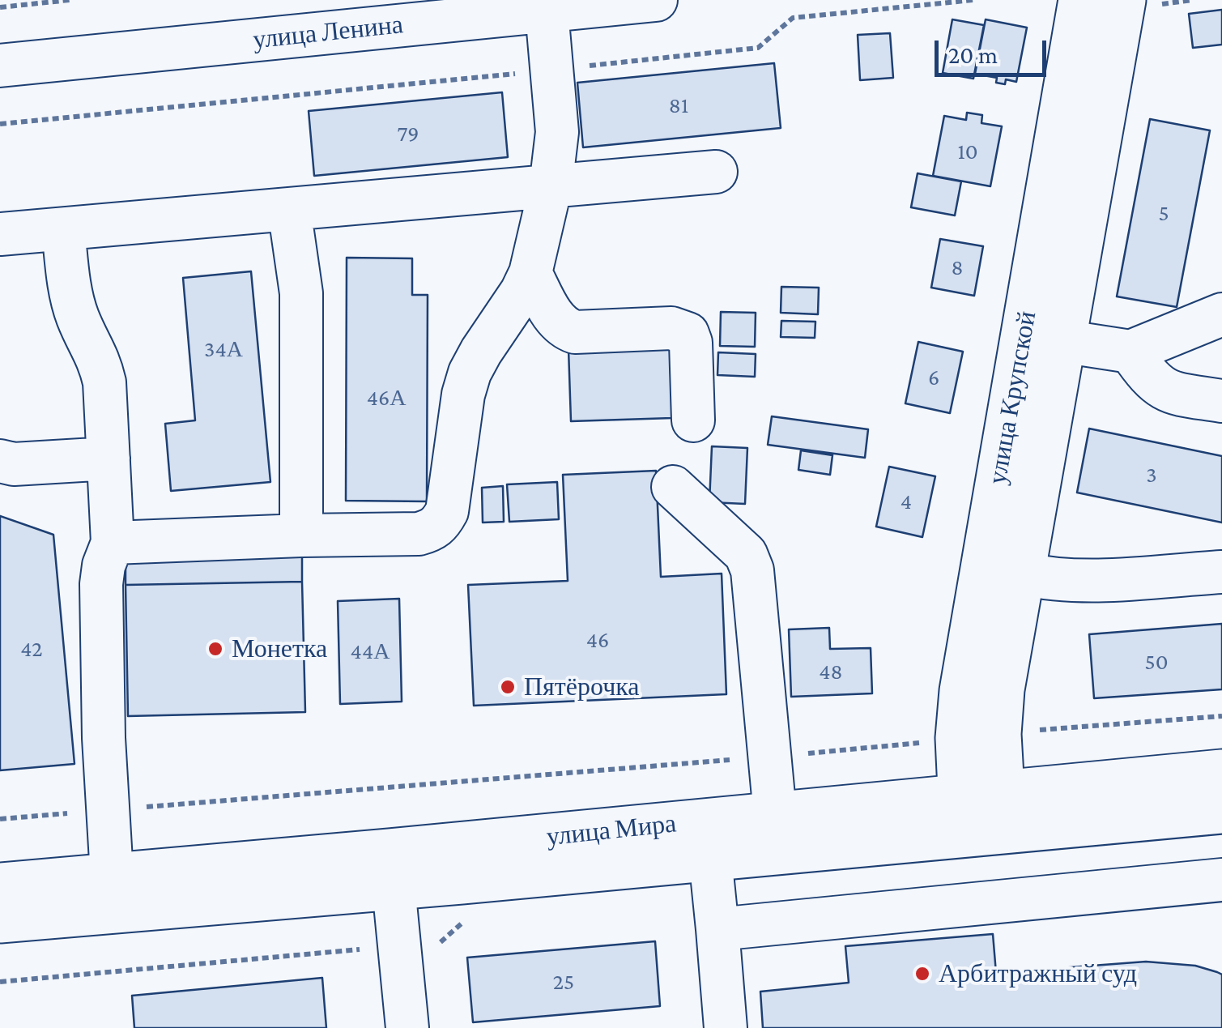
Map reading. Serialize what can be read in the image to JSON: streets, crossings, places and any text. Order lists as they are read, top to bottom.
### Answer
{
  "streets": {
    "main road": ["улица Крупской", "улица Мира"],
    "street": ["улица Ленина"]
  },
  "crossings": [
    ["улица Крупской", "улица Мира"]
  ],
  "places": ["Монетка", "Пятёрочка", "Арбитражный суд"],
  "house_numbers": [
    "81",
    "79",
    "10",
    "5",
    "8",
    "34А",
    "6",
    "46А",
    "3",
    "4",
    "46",
    "42",
    "44А",
    "50",
    "48",
    "25"
  ],
  "scale_bar": "20 m"
}
